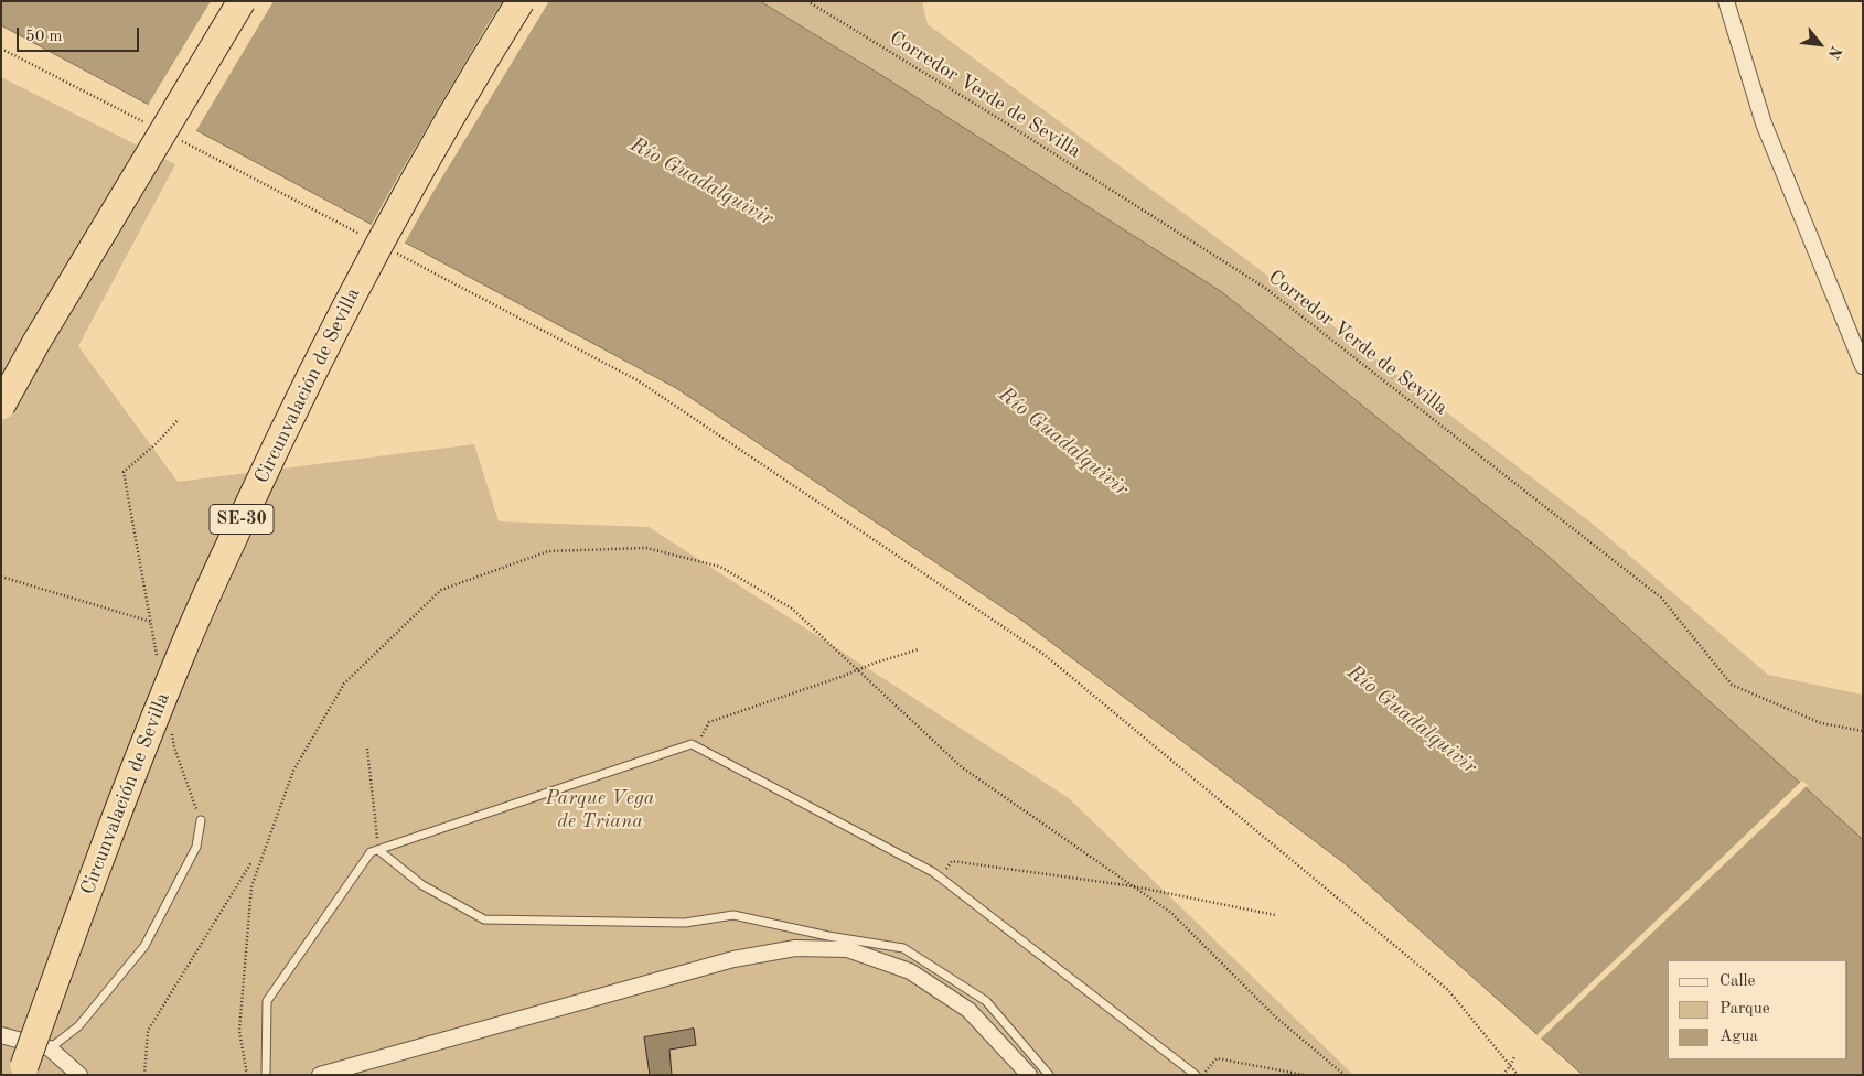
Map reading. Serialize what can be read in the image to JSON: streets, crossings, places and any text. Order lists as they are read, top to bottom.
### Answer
{
  "streets": {
    "highway": ["Circunvalación de Sevilla", "SE-30"],
    "path": ["Corredor Verde de Sevilla"]
  },
  "water": ["Río Guadalquivir"],
  "parks": ["Parque Vega de Triana"],
  "legend": ["Calle", "Parque", "Agua"],
  "scale_bar": "50 m",
  "north": "bottom right"
}
